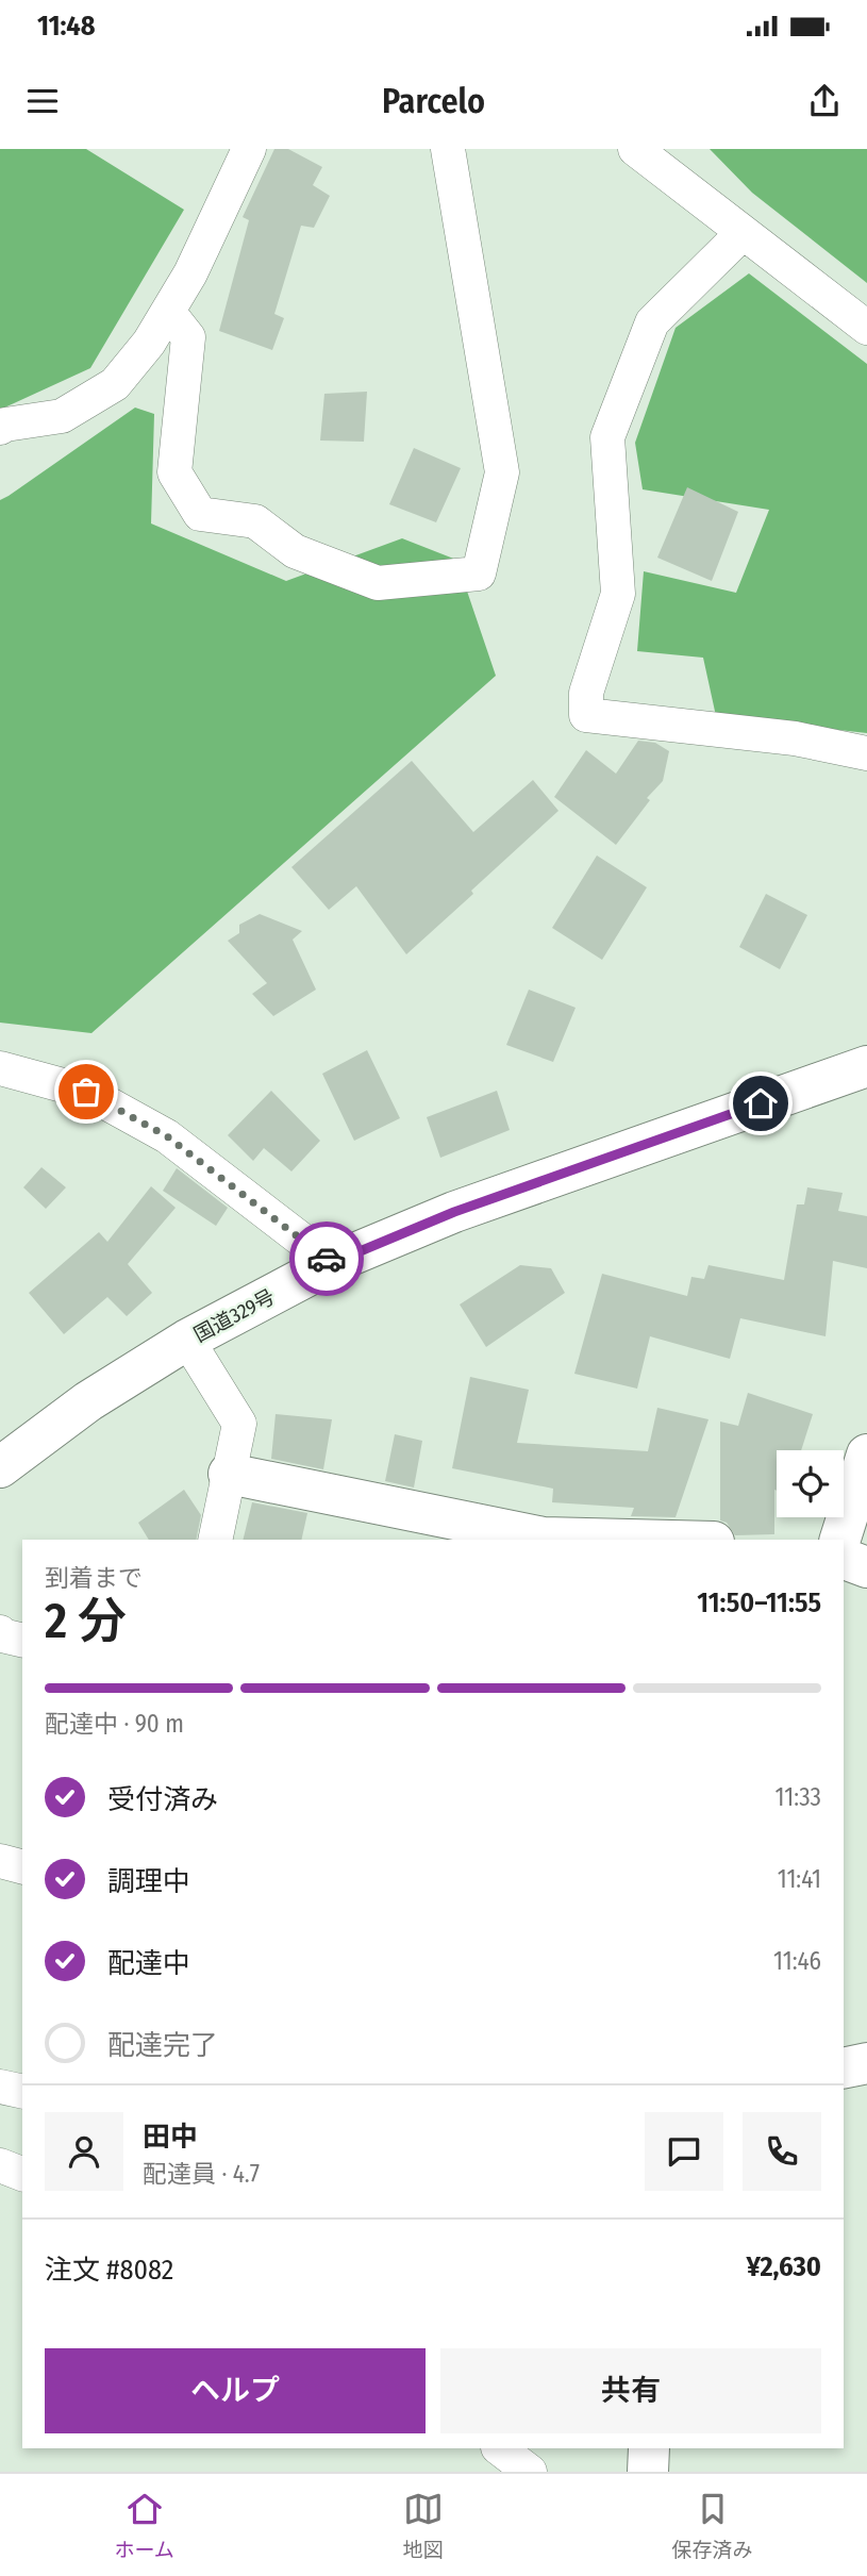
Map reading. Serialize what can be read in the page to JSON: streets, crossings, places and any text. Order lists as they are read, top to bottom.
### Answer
{
  "streets": {
    "main road": ["国道329号"]
  },
  "page": {
    "status": "11:48",
    "header": "Parcelo",
    "heading": ["2 分", "到着まで", "11:50–11:55"],
    "panel": [
      "田中",
      "配達員 · 4.7",
      "注文 #8082",
      "¥2,630"
    ],
    "bar": "配達中 · 90 m",
    "list": [
      ["受付済み", "11:33"],
      ["調理中", "11:41"],
      ["配達中", "11:46"],
      "配達完了"
    ],
    "buttons": ["ヘルプ", "共有"],
    "tabs": ["ホーム", "地図", "保存済み"]
  }
}
